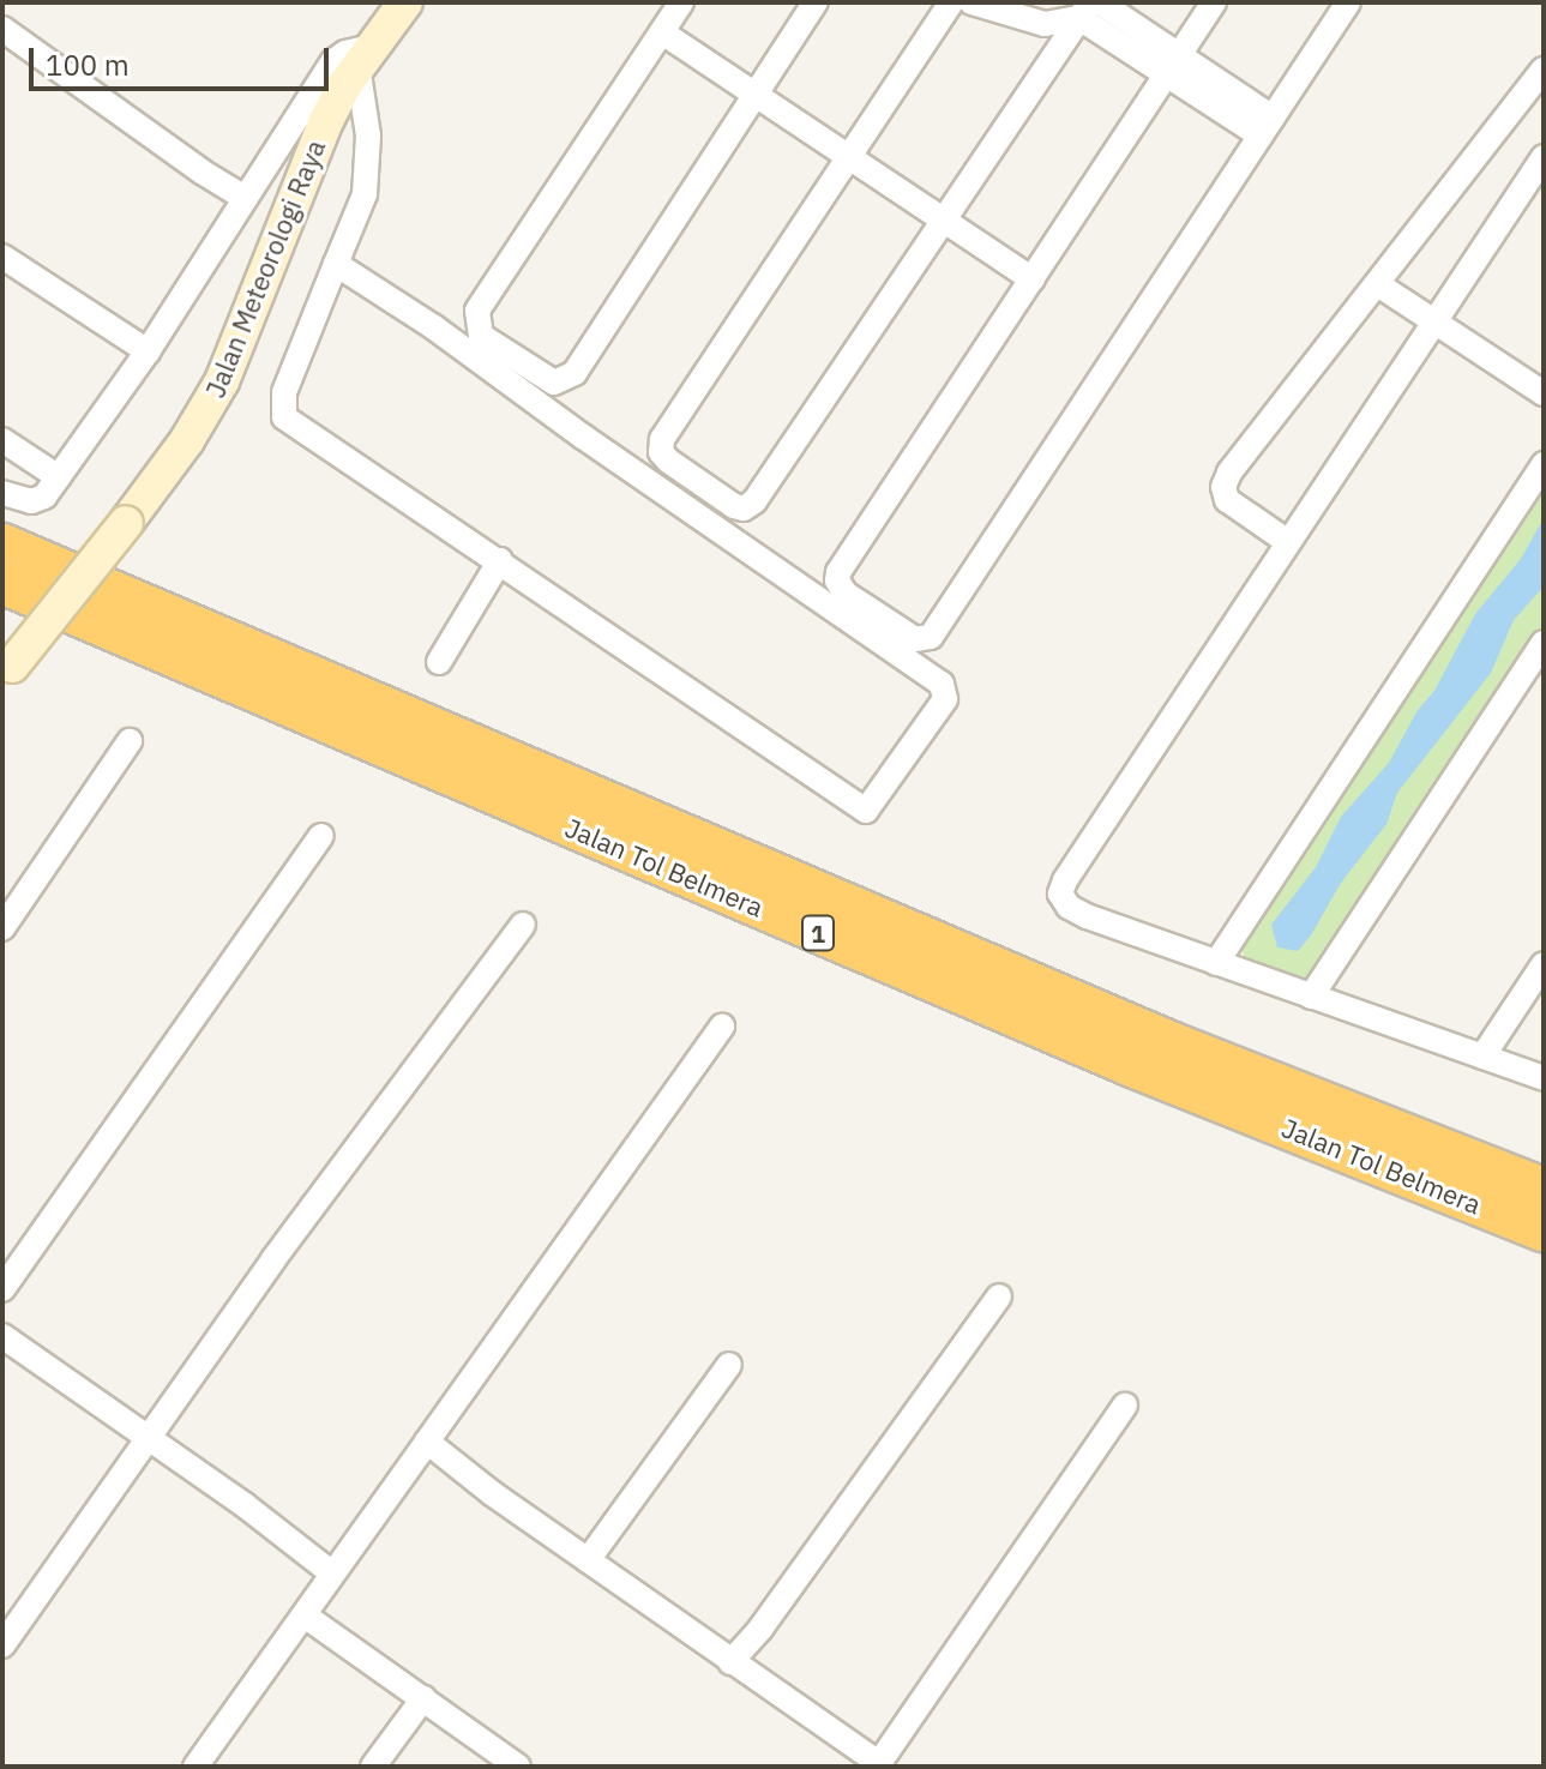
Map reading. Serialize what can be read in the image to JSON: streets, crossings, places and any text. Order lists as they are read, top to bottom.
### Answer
{
  "streets": {
    "highway": ["Jalan Tol Belmera", "1"],
    "main road": ["Jalan Meteorologi Raya"]
  },
  "scale_bar": "100 m"
}
